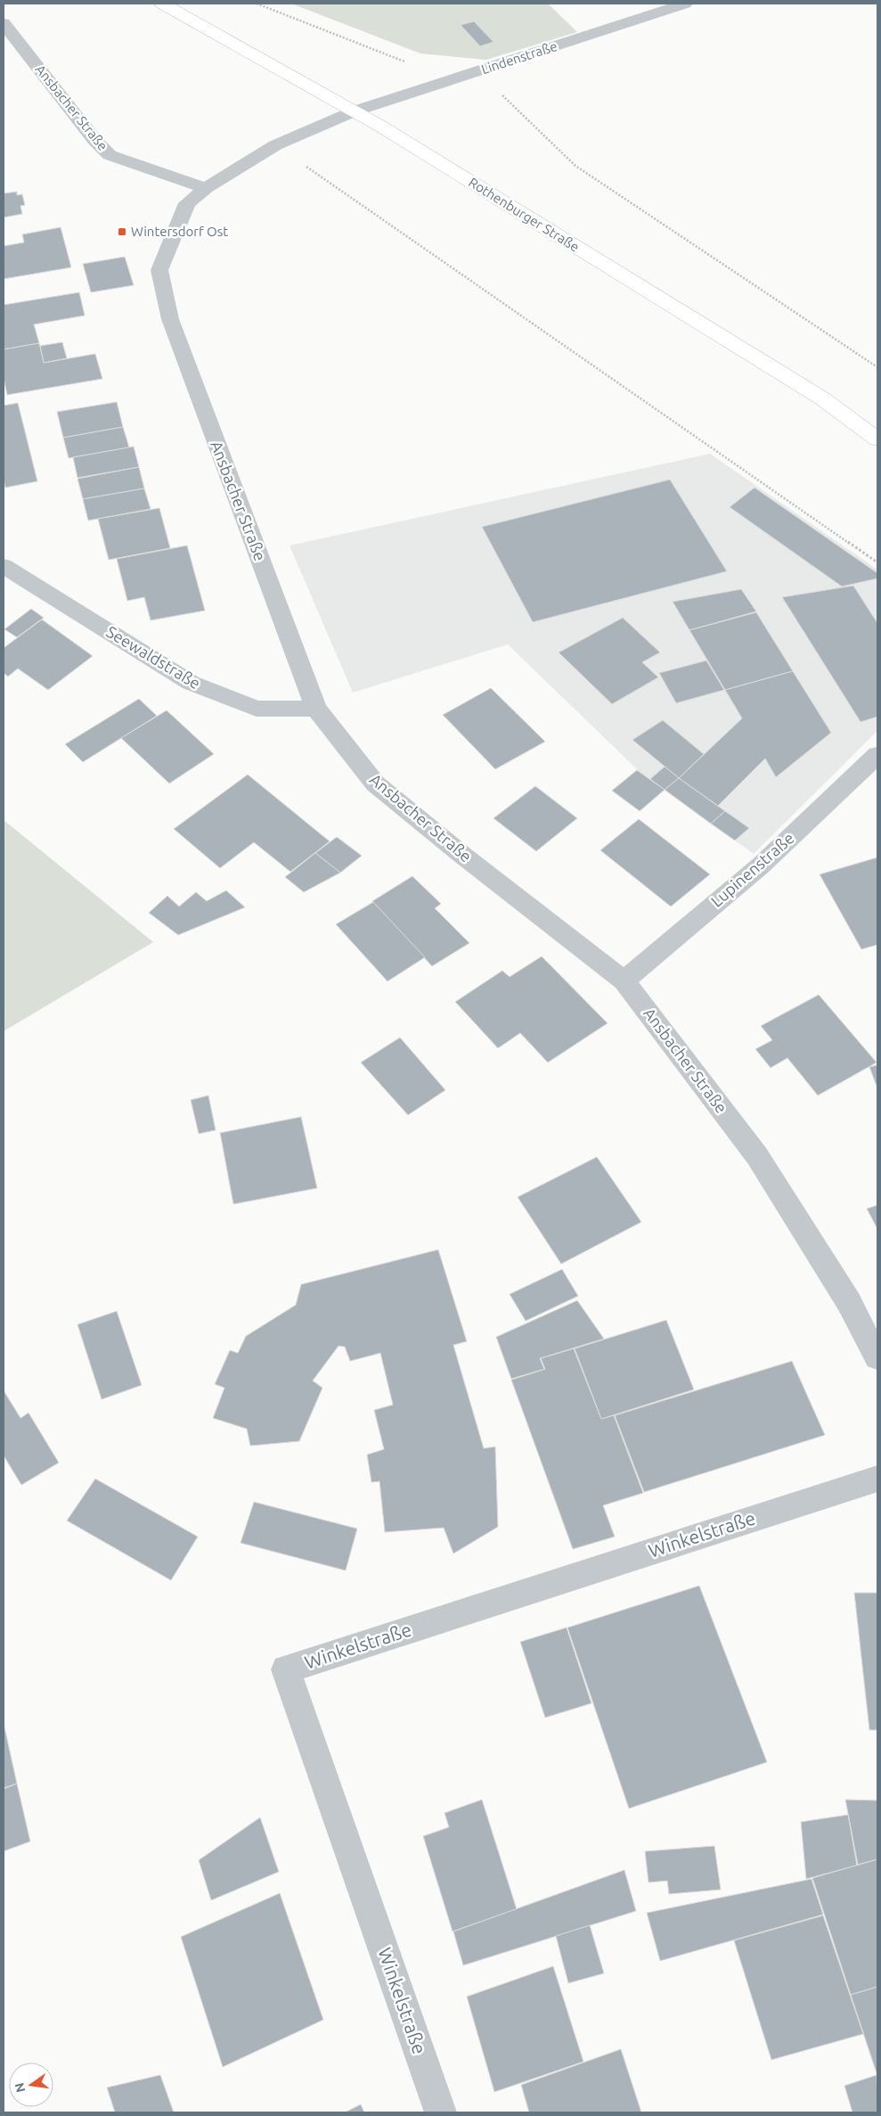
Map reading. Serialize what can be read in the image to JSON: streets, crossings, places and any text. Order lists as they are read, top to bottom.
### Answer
{
  "streets": {
    "main road": ["Rothenburger Straße"],
    "street": [
      "Lindenstraße",
      "Ansbacher Straße",
      "Seewaldstraße",
      "Lupinenstraße",
      "Winkelstraße"
    ]
  },
  "crossings": [
    ["Lindenstraße", "Ansbacher Straße"],
    ["Lindenstraße", "Rothenburger Straße"],
    ["Ansbacher Straße", "Rothenburger Straße"],
    ["Ansbacher Straße", "Seewaldstraße"],
    ["Ansbacher Straße", "Lupinenstraße"]
  ],
  "places": {
    "transit": ["Wintersdorf Ost"]
  },
  "north": "left"
}
